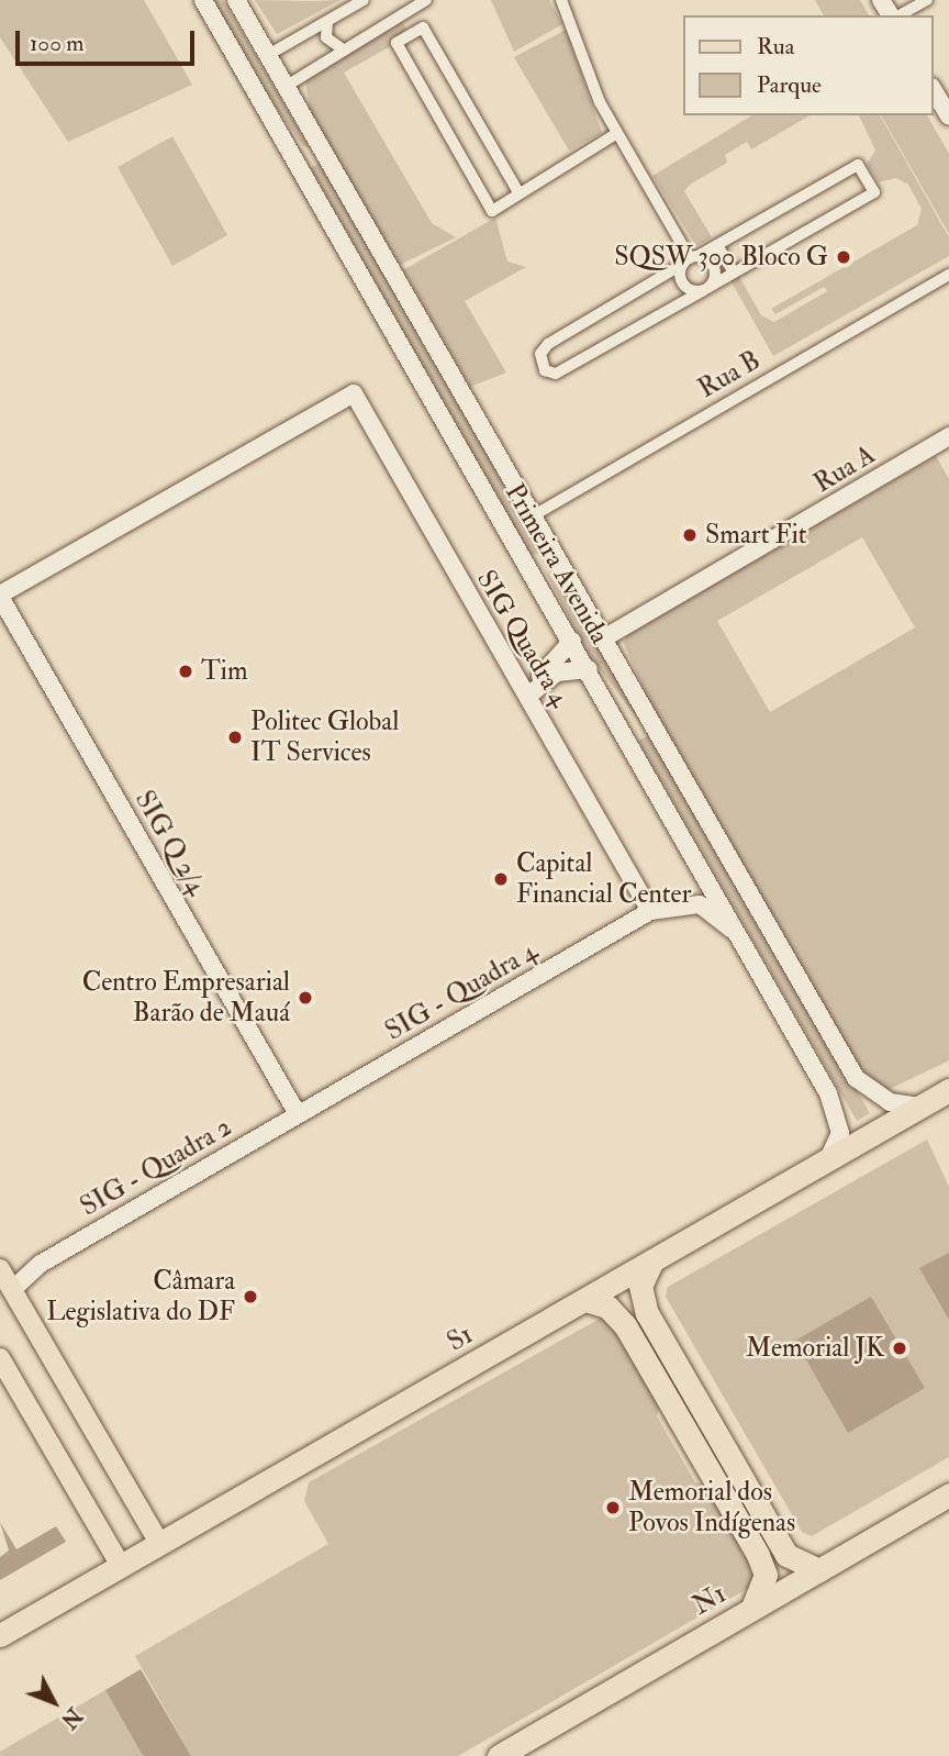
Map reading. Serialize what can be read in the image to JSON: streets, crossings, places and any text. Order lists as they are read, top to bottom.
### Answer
{
  "streets": {
    "highway": ["S1", "N1"],
    "street": [
      "Rua B",
      "Rua A",
      "Primeira Avenida",
      "SIG Quadra 4",
      "SIG Q 2/4",
      "SIG - Quadra 4",
      "SIG - Quadra 2"
    ]
  },
  "crossings": [
    ["Rua B", "Primeira Avenida"],
    ["Rua A", "Primeira Avenida"],
    ["Primeira Avenida", "S1"],
    ["SIG Quadra 4", "SIG Q 2/4"],
    ["SIG Quadra 4", "SIG - Quadra 4"],
    ["SIG Q 2/4", "SIG - Quadra 4"],
    ["SIG Q 2/4", "SIG - Quadra 2"],
    ["SIG - Quadra 4", "SIG - Quadra 2"]
  ],
  "places": [
    "SQSW 300 Bloco G",
    "Smart Fit",
    "Tim",
    "Politec Global IT Services",
    "Capital Financial Center",
    "Centro Empresarial Barão de Mauá",
    "Câmara Legislativa do DF",
    "Memorial JK",
    "Memorial dos Povos Indígenas"
  ],
  "legend": ["Rua", "Parque"],
  "scale_bar": "100 m",
  "north": "bottom right"
}
